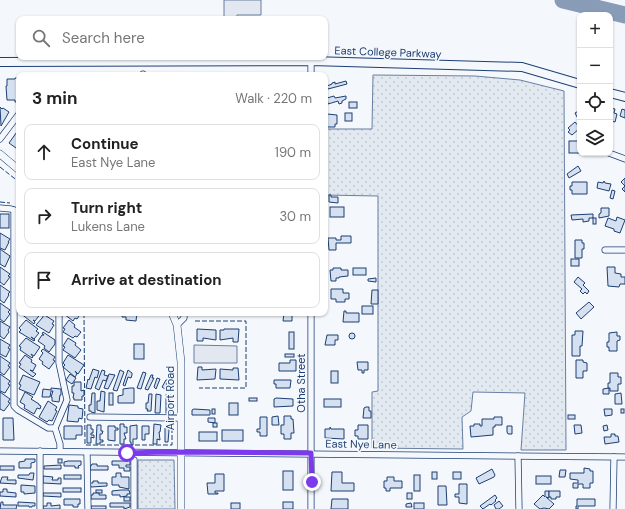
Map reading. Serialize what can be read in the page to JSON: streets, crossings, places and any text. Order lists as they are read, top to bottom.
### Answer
{
  "streets": {
    "main road": ["East College Parkway"],
    "street": ["Otha Street", "Airport Road", "East Nye Lane"]
  },
  "crossings": [
    ["Otha Street", "East Nye Lane"],
    ["Airport Road", "East Nye Lane"]
  ],
  "page": {
    "map_buttons": ["+", "−"],
    "search": "Search here",
    "heading": ["3 min", "Walk · 220 m"],
    "list": [
      ["Continue", "East Nye Lane", "190 m"],
      ["Turn right", "Lukens Lane", "30 m"],
      "Arrive at destination"
    ]
  }
}
